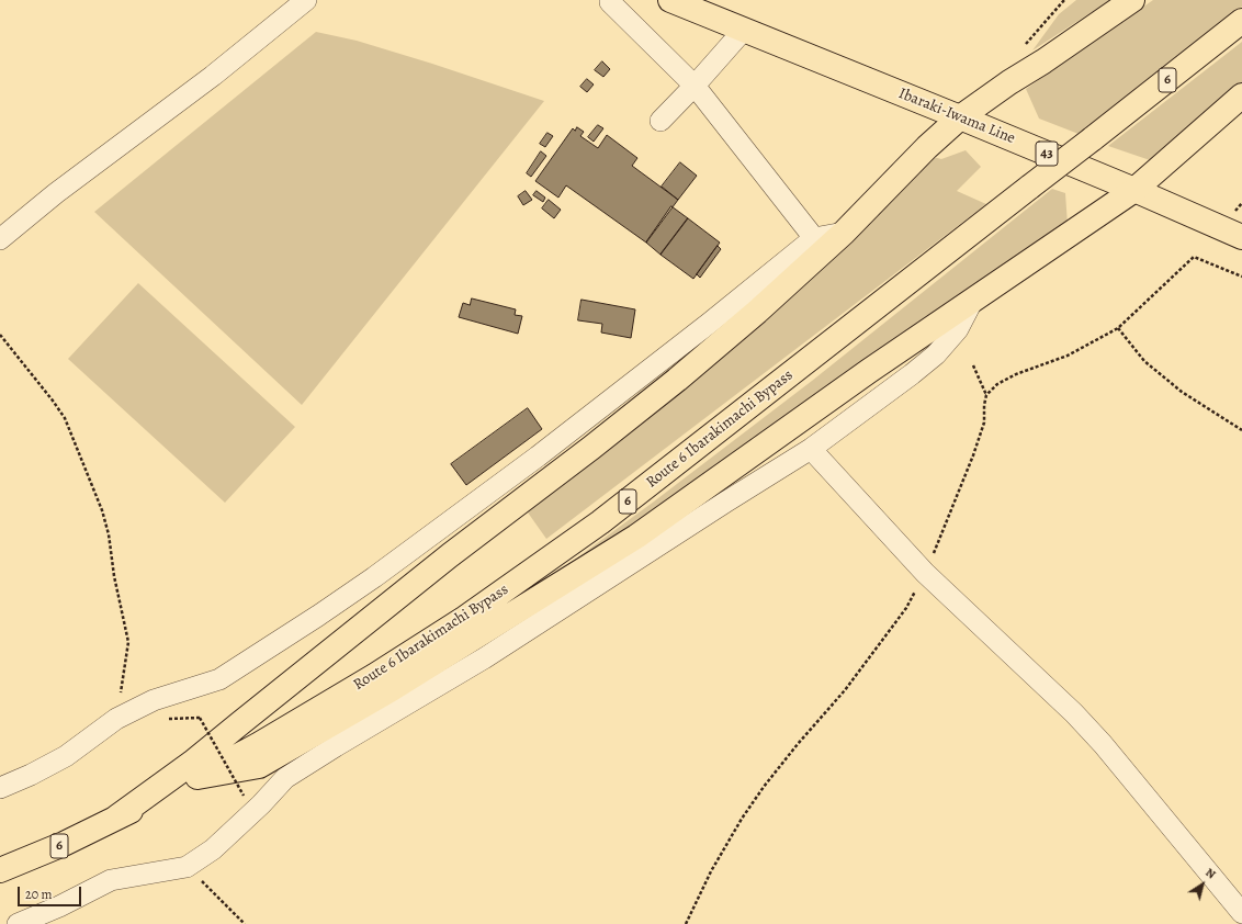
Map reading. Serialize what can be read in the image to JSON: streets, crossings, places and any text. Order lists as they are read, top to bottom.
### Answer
{
  "streets": {
    "main road": [
      "6",
      "Ibaraki-Iwama Line",
      "43",
      "Route 6 Ibarakimachi Bypass"
    ]
  },
  "scale_bar": "20 m",
  "north": "top right"
}
